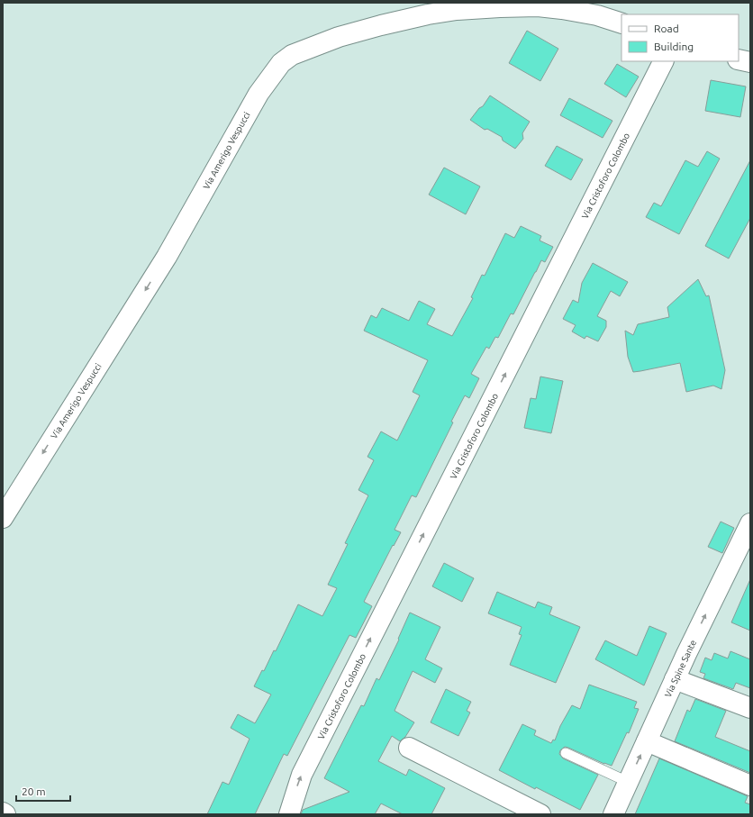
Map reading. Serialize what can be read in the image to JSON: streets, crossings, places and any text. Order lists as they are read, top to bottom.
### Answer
{
  "streets": {
    "street": ["Via Amerigo Vespucci", "Via Cristoforo Colombo", "Via Spine Sante"]
  },
  "one_way": ["Via Amerigo Vespucci", "Via Cristoforo Colombo", "Via Spine Sante"],
  "legend": ["Road", "Building"],
  "scale_bar": "20 m"
}
